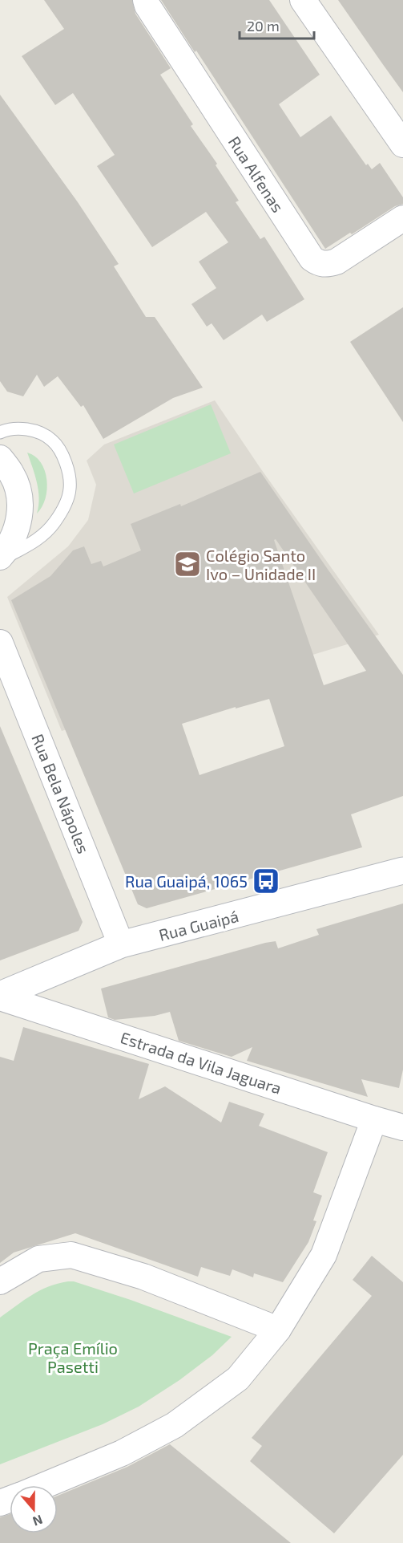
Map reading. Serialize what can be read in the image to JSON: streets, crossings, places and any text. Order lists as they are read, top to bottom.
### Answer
{
  "streets": {
    "main road": ["Rua Guaipá"],
    "street": ["Rua Alfenas", "Rua Bela Nápoles", "Estrada da Vila Jaguara"]
  },
  "crossings": [
    ["Rua Bela Nápoles", "Rua Guaipá"],
    ["Rua Guaipá", "Estrada da Vila Jaguara"]
  ],
  "parks": ["Praça Emílio Pasetti"],
  "places": {
    "school or university": ["Colégio Santo Ivo – Unidade II"],
    "bus stop": ["Rua Guaipá, 1065"]
  },
  "scale_bar": "20 m",
  "north": "bottom"
}
